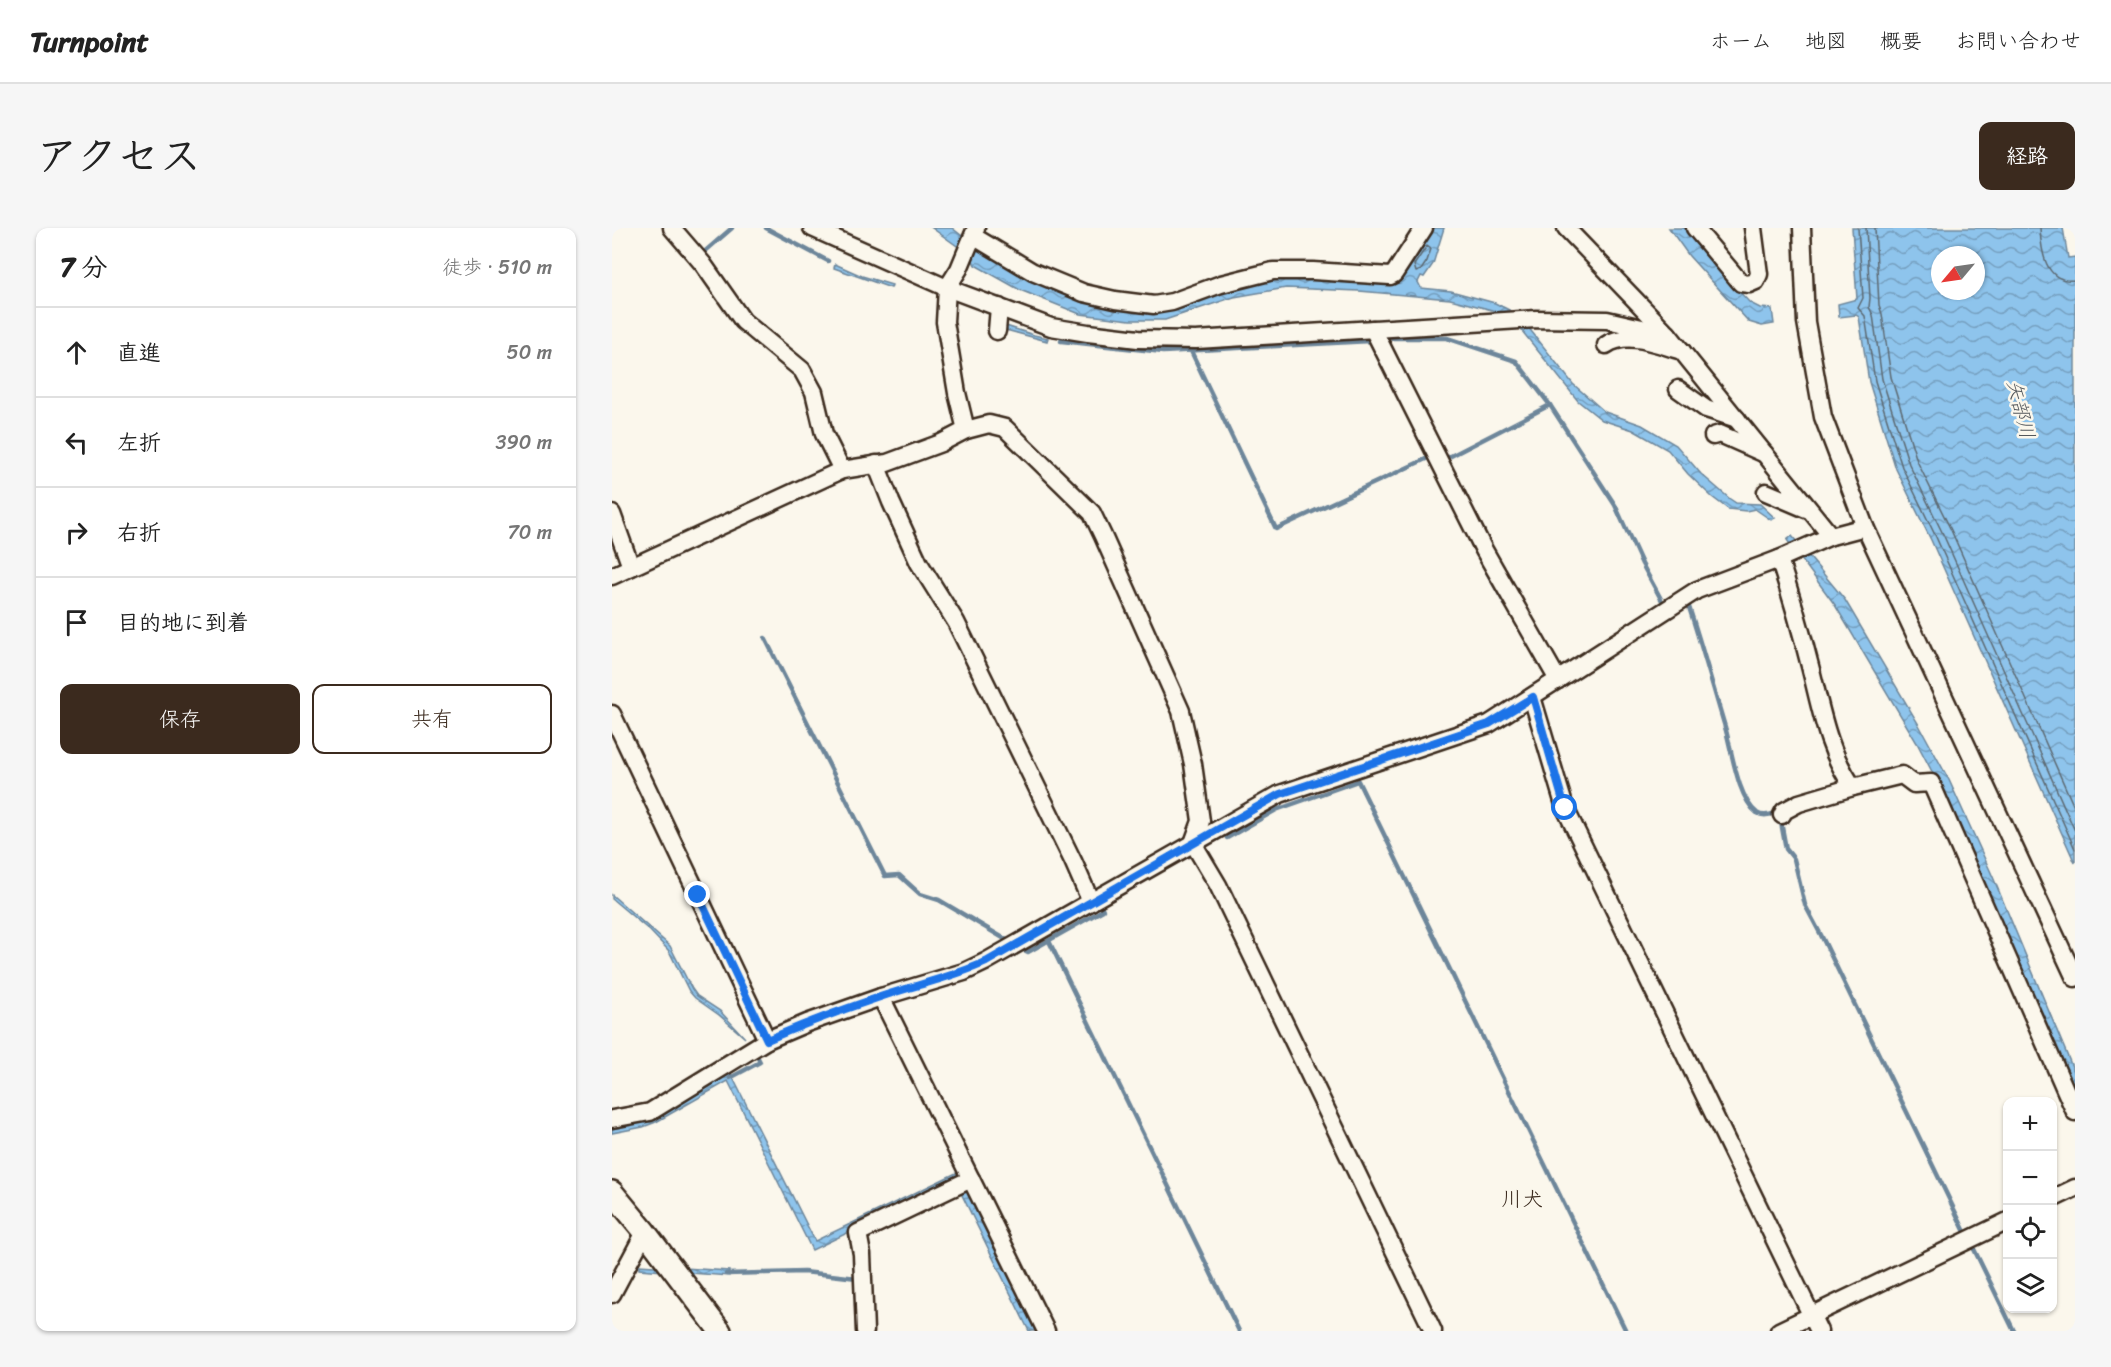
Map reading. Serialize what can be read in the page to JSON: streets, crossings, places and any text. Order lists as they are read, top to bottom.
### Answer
{
  "districts": ["川犬"],
  "water": ["矢部川"],
  "north": "bottom left",
  "page": {
    "header": "Turnpoint",
    "nav": [
      "ホーム",
      "地図",
      "概要",
      "お問い合わせ"
    ],
    "title": "アクセス",
    "buttons": [
      "経路",
      ["保存", "共有"]
    ],
    "heading": ["7 分", "徒歩 · 510 m"],
    "list": [
      ["直進", "50 m"],
      ["左折", "390 m"],
      ["右折", "70 m"],
      "目的地に到着"
    ],
    "map_buttons": ["+", "−"]
  }
}
